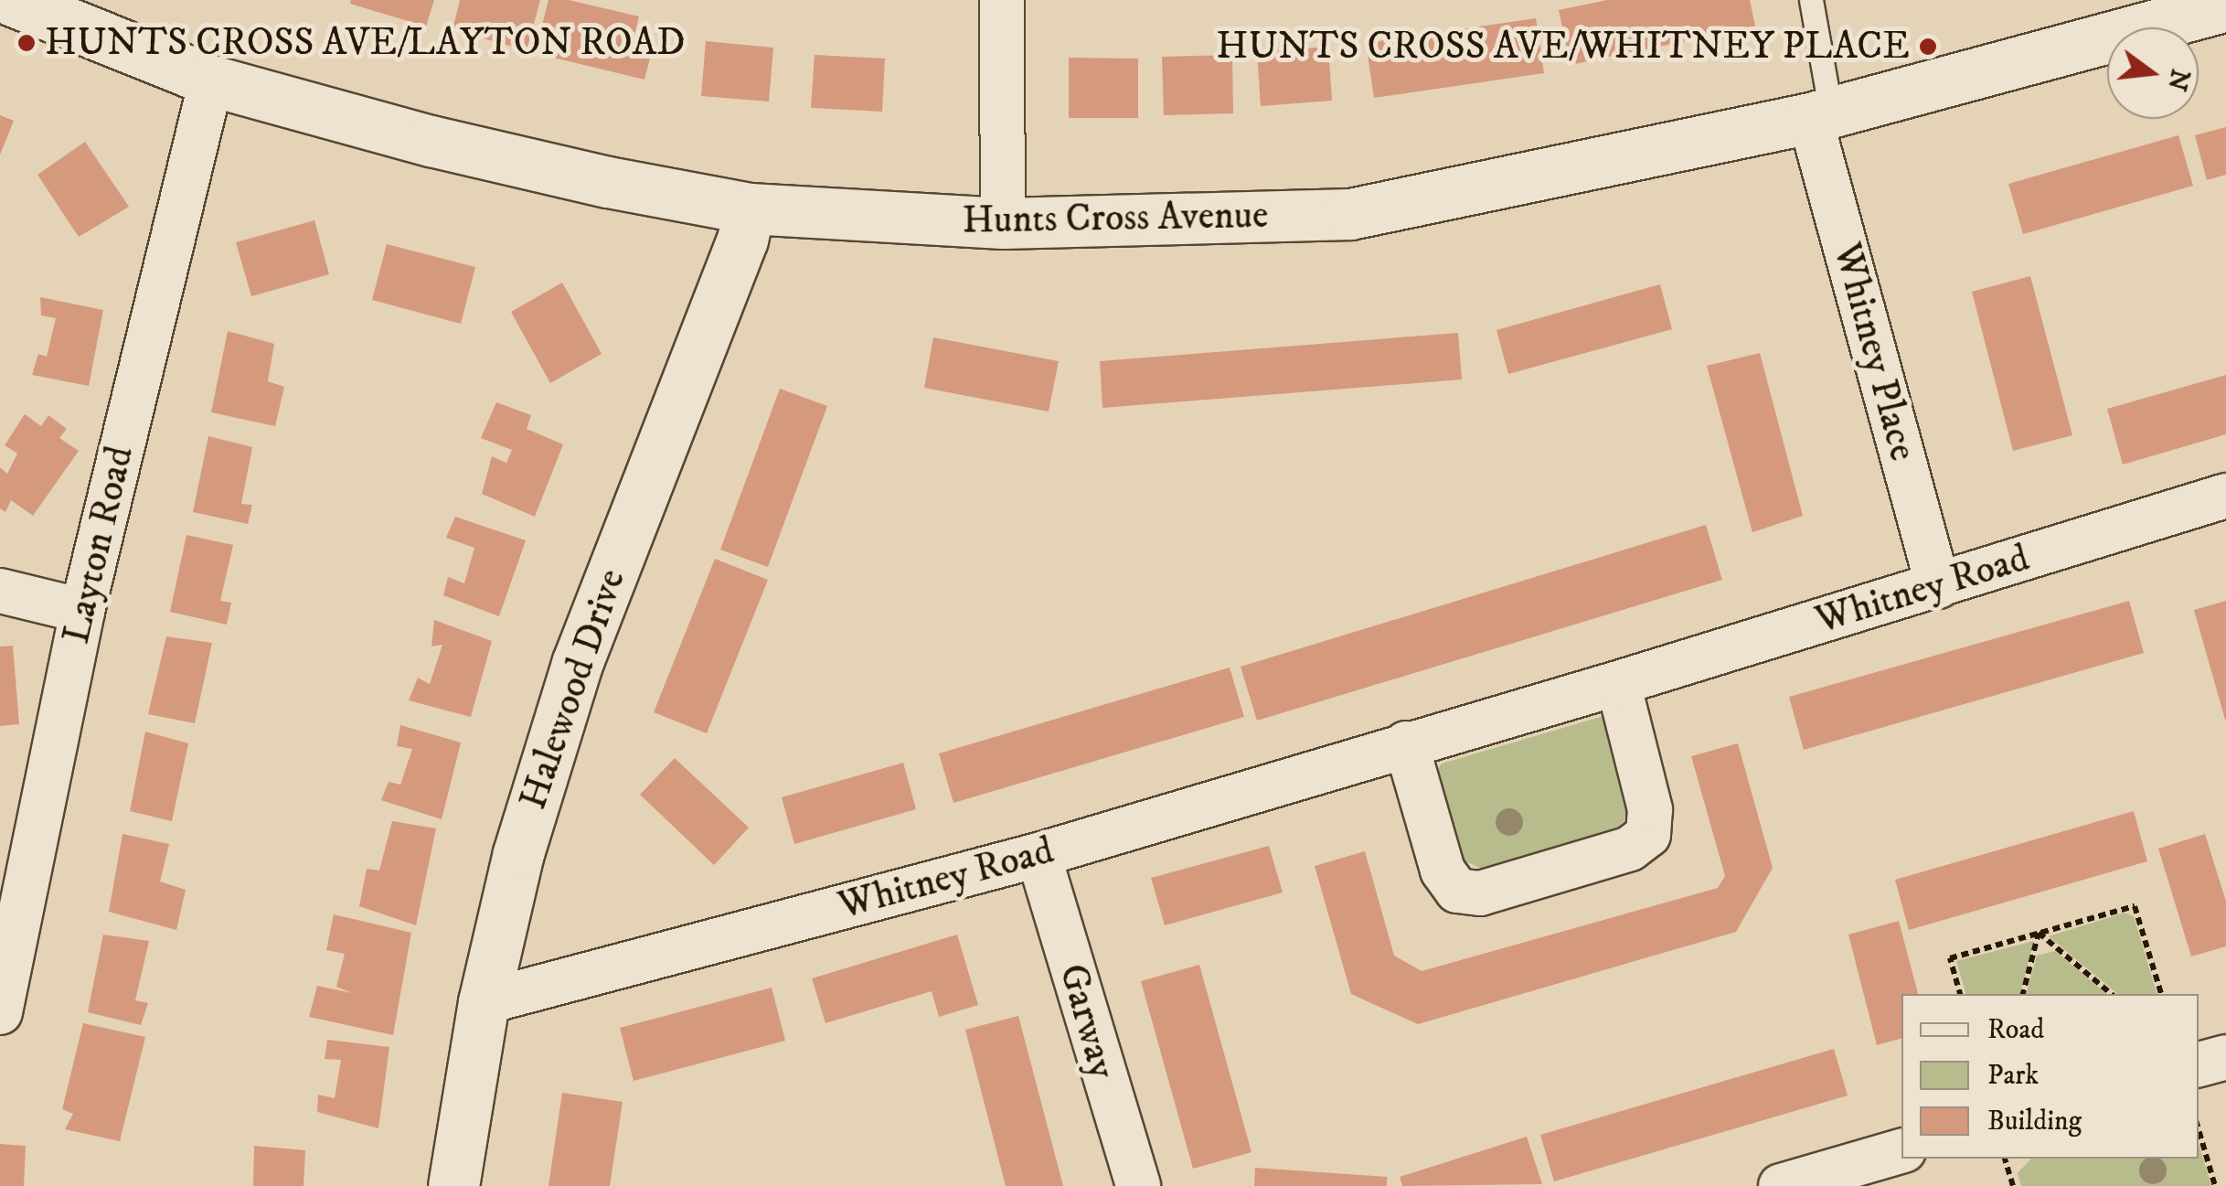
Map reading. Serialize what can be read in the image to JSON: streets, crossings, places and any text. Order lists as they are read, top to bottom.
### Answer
{
  "streets": {
    "street": [
      "Hunts Cross Avenue",
      "Whitney Place",
      "Layton Road",
      "Whitney Road",
      "Halewood Drive",
      "Garway"
    ]
  },
  "crossings": [
    ["Hunts Cross Avenue", "Whitney Place"],
    ["Hunts Cross Avenue", "Layton Road"],
    ["Hunts Cross Avenue", "Halewood Drive"],
    ["Whitney Place", "Whitney Road"],
    ["Whitney Road", "Halewood Drive"],
    ["Whitney Road", "Garway"]
  ],
  "places": ["HUNTS CROSS AVE/LAYTON ROAD", "HUNTS CROSS AVE/WHITNEY PLACE"],
  "legend": ["Road", "Park", "Building"],
  "north": "right"
}
